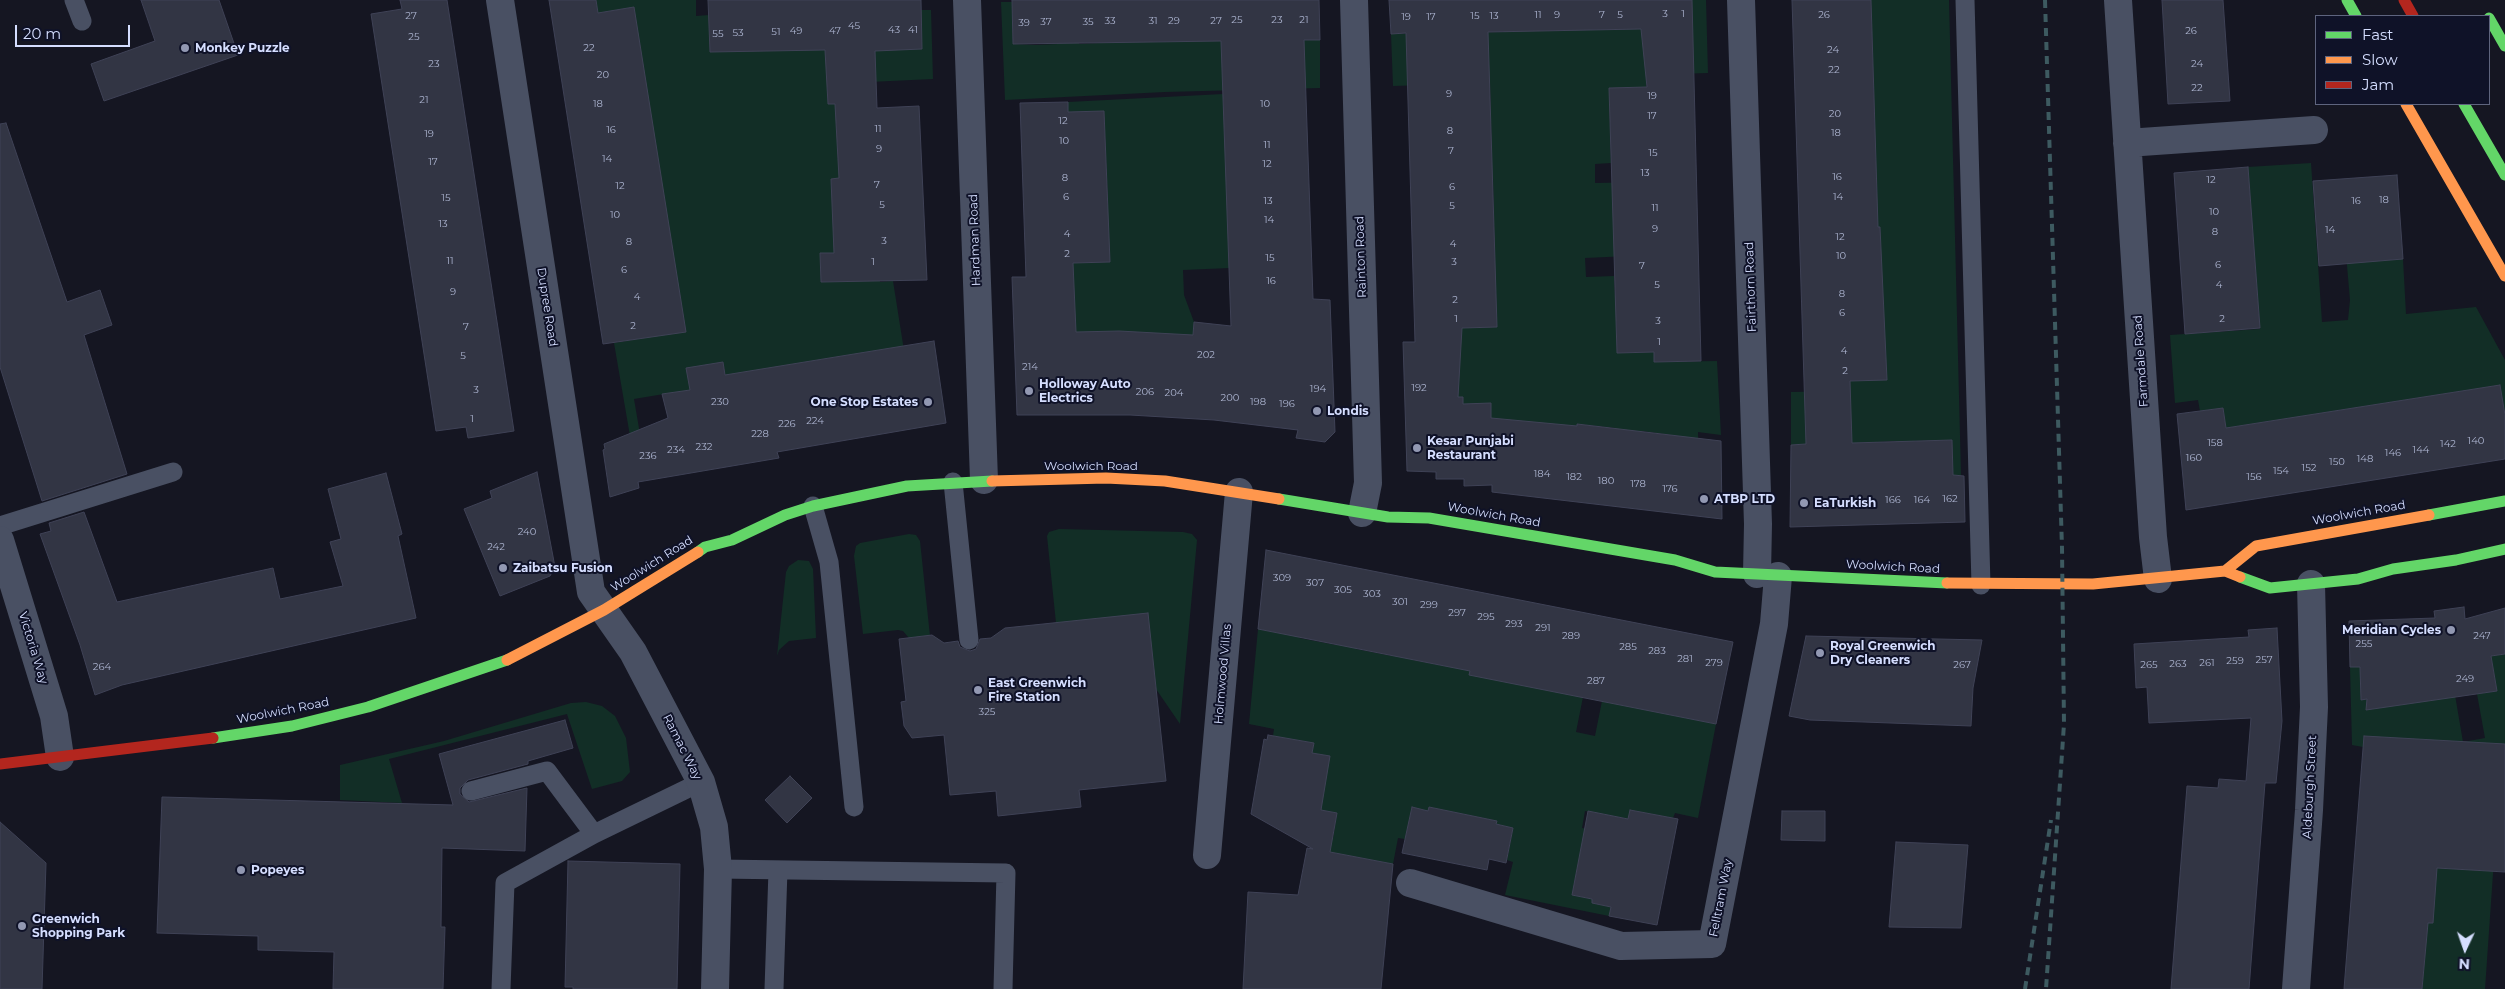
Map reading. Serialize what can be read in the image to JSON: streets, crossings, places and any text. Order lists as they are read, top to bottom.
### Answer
{
  "streets": {
    "main road": ["Woolwich Road"],
    "street": [
      "Hardman Road",
      "Rainton Road",
      "Fairthorn Road",
      "Dupree Road",
      "Farmdale Road",
      "Victoria Way",
      "Holmwood Villas",
      "Ramac Way",
      "Aldeburgh Street",
      "Felltram Way"
    ]
  },
  "crossings": [
    ["Hardman Road", "Woolwich Road"],
    ["Rainton Road", "Woolwich Road"],
    ["Fairthorn Road", "Woolwich Road"],
    ["Fairthorn Road", "Felltram Way"],
    ["Dupree Road", "Woolwich Road"],
    ["Dupree Road", "Ramac Way"],
    ["Farmdale Road", "Woolwich Road"],
    ["Woolwich Road", "Victoria Way"],
    ["Woolwich Road", "Holmwood Villas"],
    ["Woolwich Road", "Ramac Way"],
    ["Woolwich Road", "Aldeburgh Street"],
    ["Woolwich Road", "Felltram Way"]
  ],
  "places": [
    "Monkey Puzzle",
    "Holloway Auto Electrics",
    "One Stop Estates",
    "Londis",
    "Kesar Punjabi Restaurant",
    "ATBP LTD",
    "EaTurkish",
    "Zaibatsu Fusion",
    "Meridian Cycles",
    "Royal Greenwich Dry Cleaners",
    "East Greenwich Fire Station",
    "Popeyes",
    "Greenwich Shopping Park"
  ],
  "house_numbers": [
    "3",
    "1",
    "11",
    "9",
    "7",
    "5",
    "26",
    "27",
    "15",
    "13",
    "19",
    "17",
    "25",
    "23",
    "21",
    "33",
    "31",
    "29",
    "27",
    "37",
    "35",
    "39",
    "45",
    "43",
    "41",
    "49",
    "47",
    "26",
    "51",
    "53",
    "55",
    "25",
    "22",
    "24",
    "23",
    "24",
    "22",
    "20",
    "22",
    "9",
    "19",
    "21",
    "18",
    "10",
    "20",
    "17",
    "12",
    "11",
    "16",
    "8",
    "18",
    "19",
    "10",
    "11",
    "9",
    "7",
    "15",
    "14",
    "17",
    "12",
    "13",
    "16",
    "8",
    "12",
    "7",
    "12",
    "6",
    "6",
    "14",
    "15",
    "18",
    "13",
    "16",
    "5",
    "5",
    "11",
    "10",
    "10",
    "14",
    "13",
    "9",
    "14",
    "8",
    "4",
    "12",
    "3",
    "8",
    "4",
    "2",
    "10",
    "15",
    "11",
    "1",
    "3",
    "6",
    "7",
    "6",
    "16",
    "5",
    "4",
    "9",
    "8",
    "4",
    "2",
    "6",
    "1",
    "2",
    "3",
    "2",
    "7",
    "1",
    "4",
    "202",
    "5",
    "214",
    "2",
    "192",
    "194",
    "3",
    "206",
    "204",
    "200",
    "230",
    "198",
    "196",
    "1",
    "224",
    "226",
    "228",
    "140",
    "158",
    "142",
    "232",
    "234",
    "144",
    "146",
    "236",
    "160",
    "148",
    "150",
    "152",
    "154",
    "184",
    "182",
    "156",
    "180",
    "178",
    "176",
    "162",
    "166",
    "164",
    "240",
    "242",
    "309",
    "307",
    "305",
    "303",
    "301",
    "299",
    "297",
    "295",
    "293",
    "291",
    "289",
    "247",
    "255",
    "285",
    "283",
    "281",
    "257",
    "259",
    "279",
    "261",
    "263",
    "267",
    "265",
    "264",
    "249",
    "287",
    "325"
  ],
  "legend": ["Fast", "Slow", "Jam"],
  "scale_bar": "20 m",
  "north": "bottom"
}
